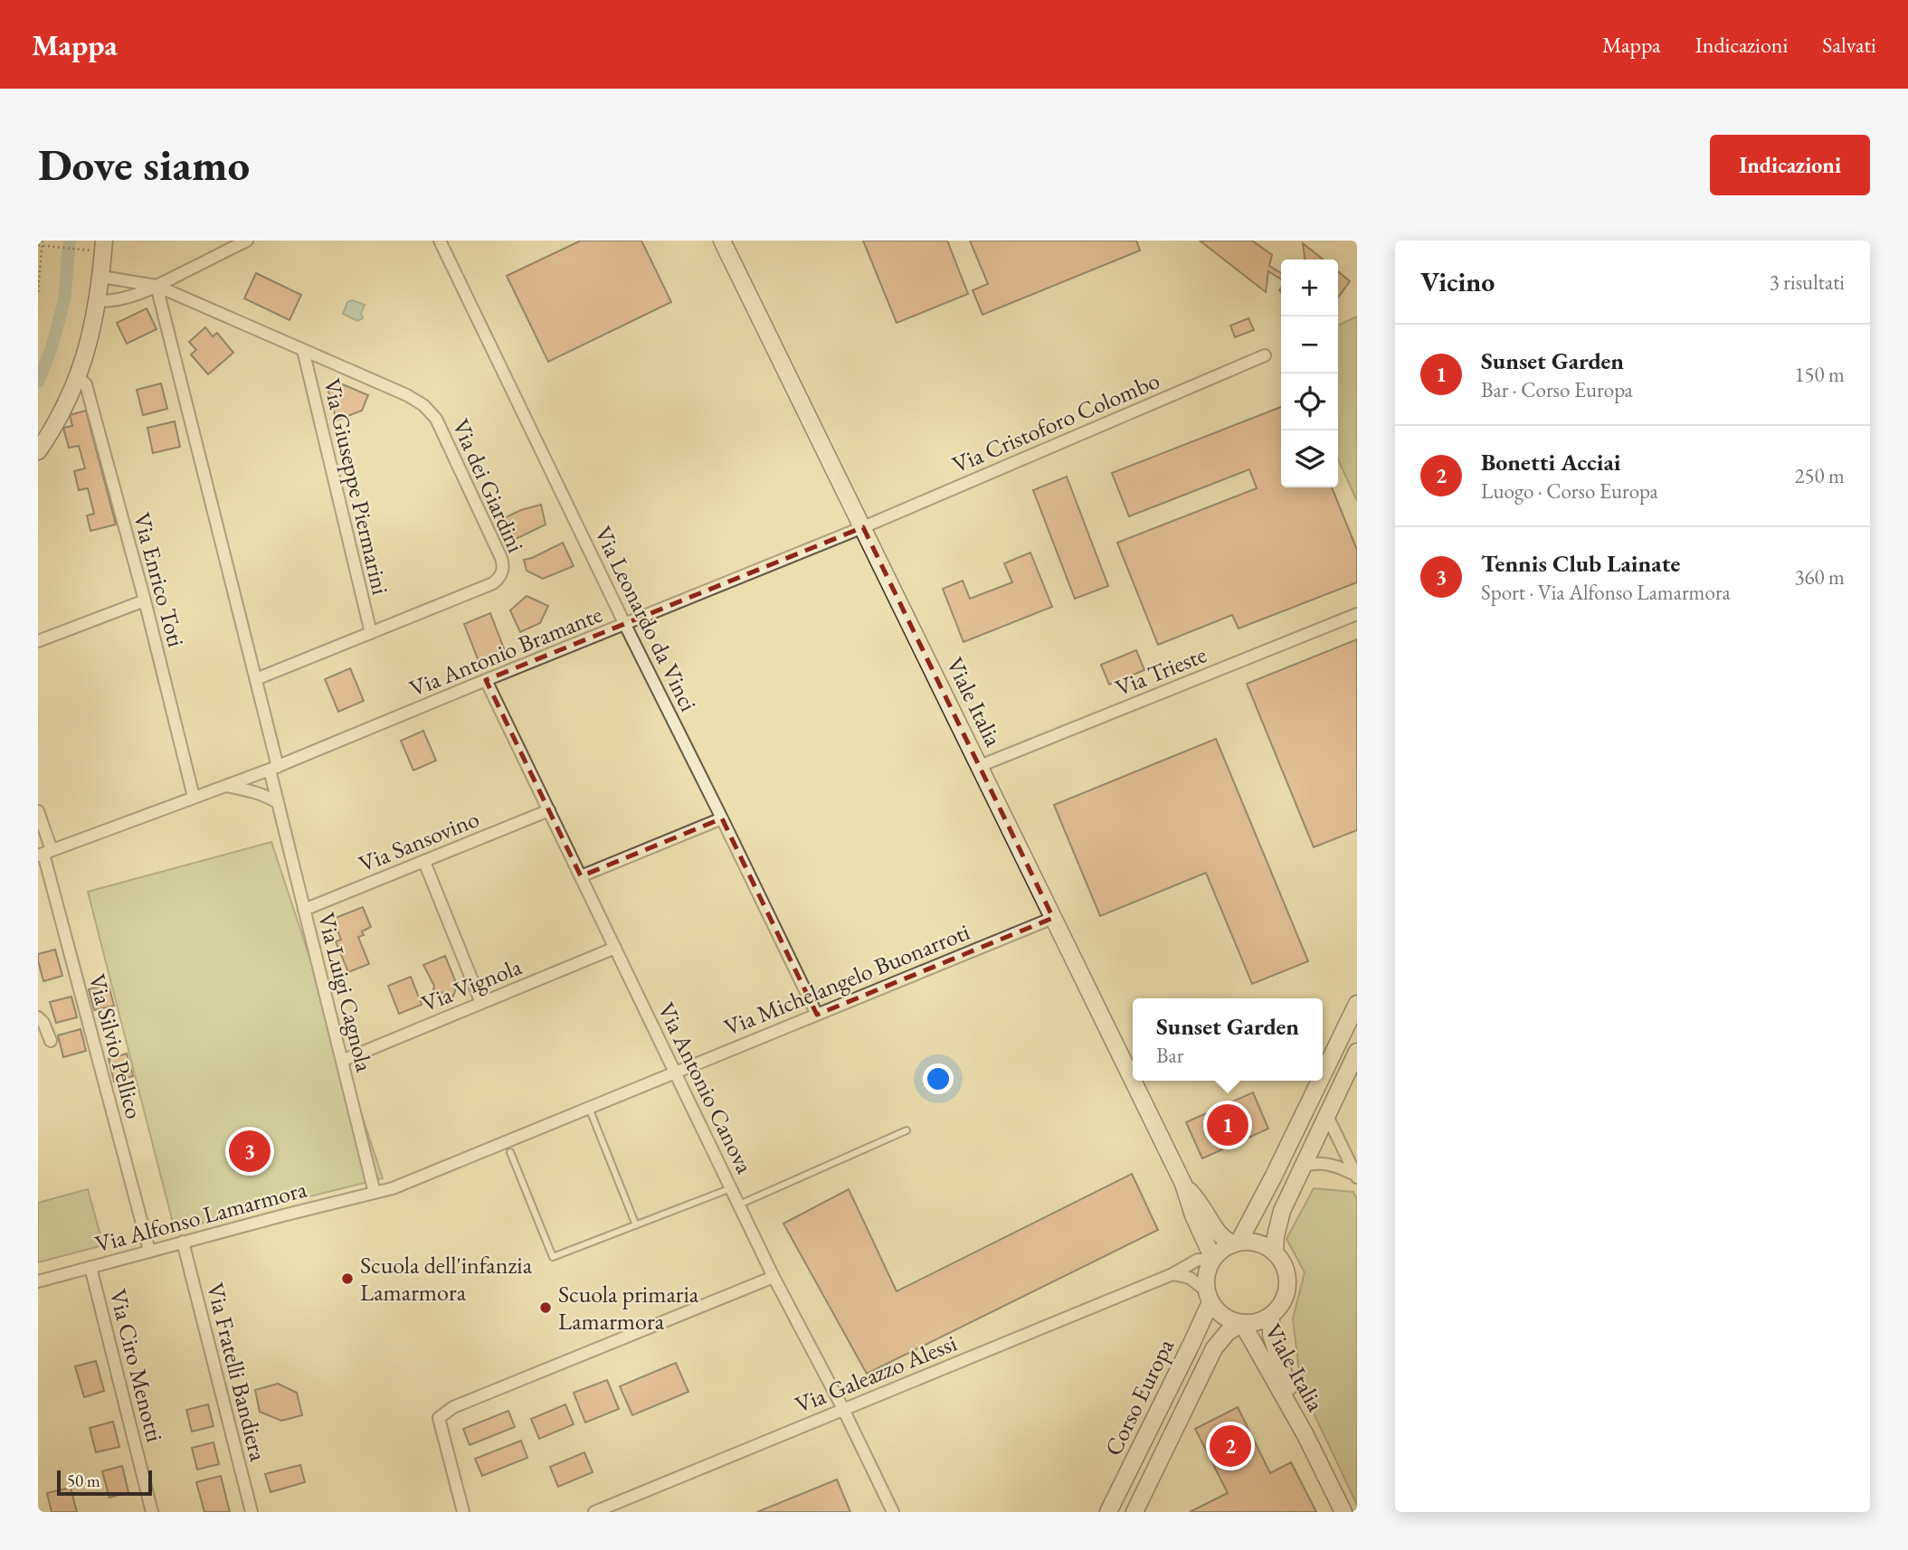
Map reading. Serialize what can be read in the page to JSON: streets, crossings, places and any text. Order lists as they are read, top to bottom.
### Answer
{
  "streets": {
    "street": [
      "Via Cristoforo Colombo",
      "Via dei Giardini",
      "Via Giuseppe Piermarini",
      "Via Enrico Toti",
      "Via Leonardo da Vinci",
      "Via Antonio Bramante",
      "Via Trieste",
      "Viale Italia",
      "Via Sansovino",
      "Via Michelangelo Buonarroti",
      "Via Vignola",
      "Via Luigi Cagnola",
      "Via Silvio Pellico",
      "Via Antonio Canova",
      "Via Alfonso Lamarmora",
      "Via Ciro Menotti",
      "Via Fratelli Bandiera",
      "Via Galeazzo Alessi",
      "Corso Europa"
    ]
  },
  "crossings": [
    ["Via Cristoforo Colombo", "Via Antonio Bramante"],
    ["Via Cristoforo Colombo", "Viale Italia"],
    ["Via dei Giardini", "Via Giuseppe Piermarini"],
    ["Via dei Giardini", "Via Luigi Cagnola"],
    ["Via Enrico Toti", "Via Antonio Bramante"],
    ["Via Leonardo da Vinci", "Via Antonio Bramante"],
    ["Via Leonardo da Vinci", "Via Michelangelo Buonarroti"],
    ["Via Antonio Bramante", "Viale Italia"],
    ["Via Antonio Bramante", "Via Luigi Cagnola"],
    ["Via Antonio Bramante", "Via Silvio Pellico"],
    ["Via Antonio Bramante", "Via Antonio Canova"],
    ["Via Trieste", "Viale Italia"],
    ["Viale Italia", "Via Michelangelo Buonarroti"],
    ["Viale Italia", "Via Galeazzo Alessi"],
    ["Viale Italia", "Corso Europa"],
    ["Via Sansovino", "Via Luigi Cagnola"],
    ["Via Sansovino", "Via Antonio Canova"],
    ["Via Michelangelo Buonarroti", "Via Luigi Cagnola"],
    ["Via Michelangelo Buonarroti", "Via Antonio Canova"],
    ["Via Michelangelo Buonarroti", "Via Alfonso Lamarmora"],
    ["Via Vignola", "Via Luigi Cagnola"],
    ["Via Vignola", "Via Antonio Canova"],
    ["Via Luigi Cagnola", "Via Alfonso Lamarmora"],
    ["Via Silvio Pellico", "Via Alfonso Lamarmora"],
    ["Via Antonio Canova", "Via Galeazzo Alessi"],
    ["Via Alfonso Lamarmora", "Via Ciro Menotti"],
    ["Via Alfonso Lamarmora", "Via Fratelli Bandiera"],
    ["Via Galeazzo Alessi", "Corso Europa"]
  ],
  "places": ["Scuola dell'infanzia Lamarmora", "Scuola primaria Lamarmora"],
  "scale_bar": "50 m",
  "page": {
    "header": "Mappa",
    "nav": ["Mappa", "Indicazioni", "Salvati"],
    "buttons": "Indicazioni",
    "title": "Dove siamo",
    "heading": ["Vicino", "3 risultati"],
    "map_buttons": ["+", "−"],
    "list": [
      {
        "mark": "1",
        "name": "Sunset Garden",
        "note": "Bar · Corso Europa",
        "value": "150 m"
      },
      {
        "mark": "2",
        "name": "Bonetti Acciai",
        "note": "Luogo · Corso Europa",
        "value": "250 m"
      },
      {
        "mark": "3",
        "name": "Tennis Club Lainate",
        "note": "Sport · Via Alfonso Lamarmora",
        "value": "360 m"
      }
    ],
    "popup": ["Sunset Garden", "Bar"],
    "pins": ["1", "3", "2"],
    "scale": "50 m"
  }
}
